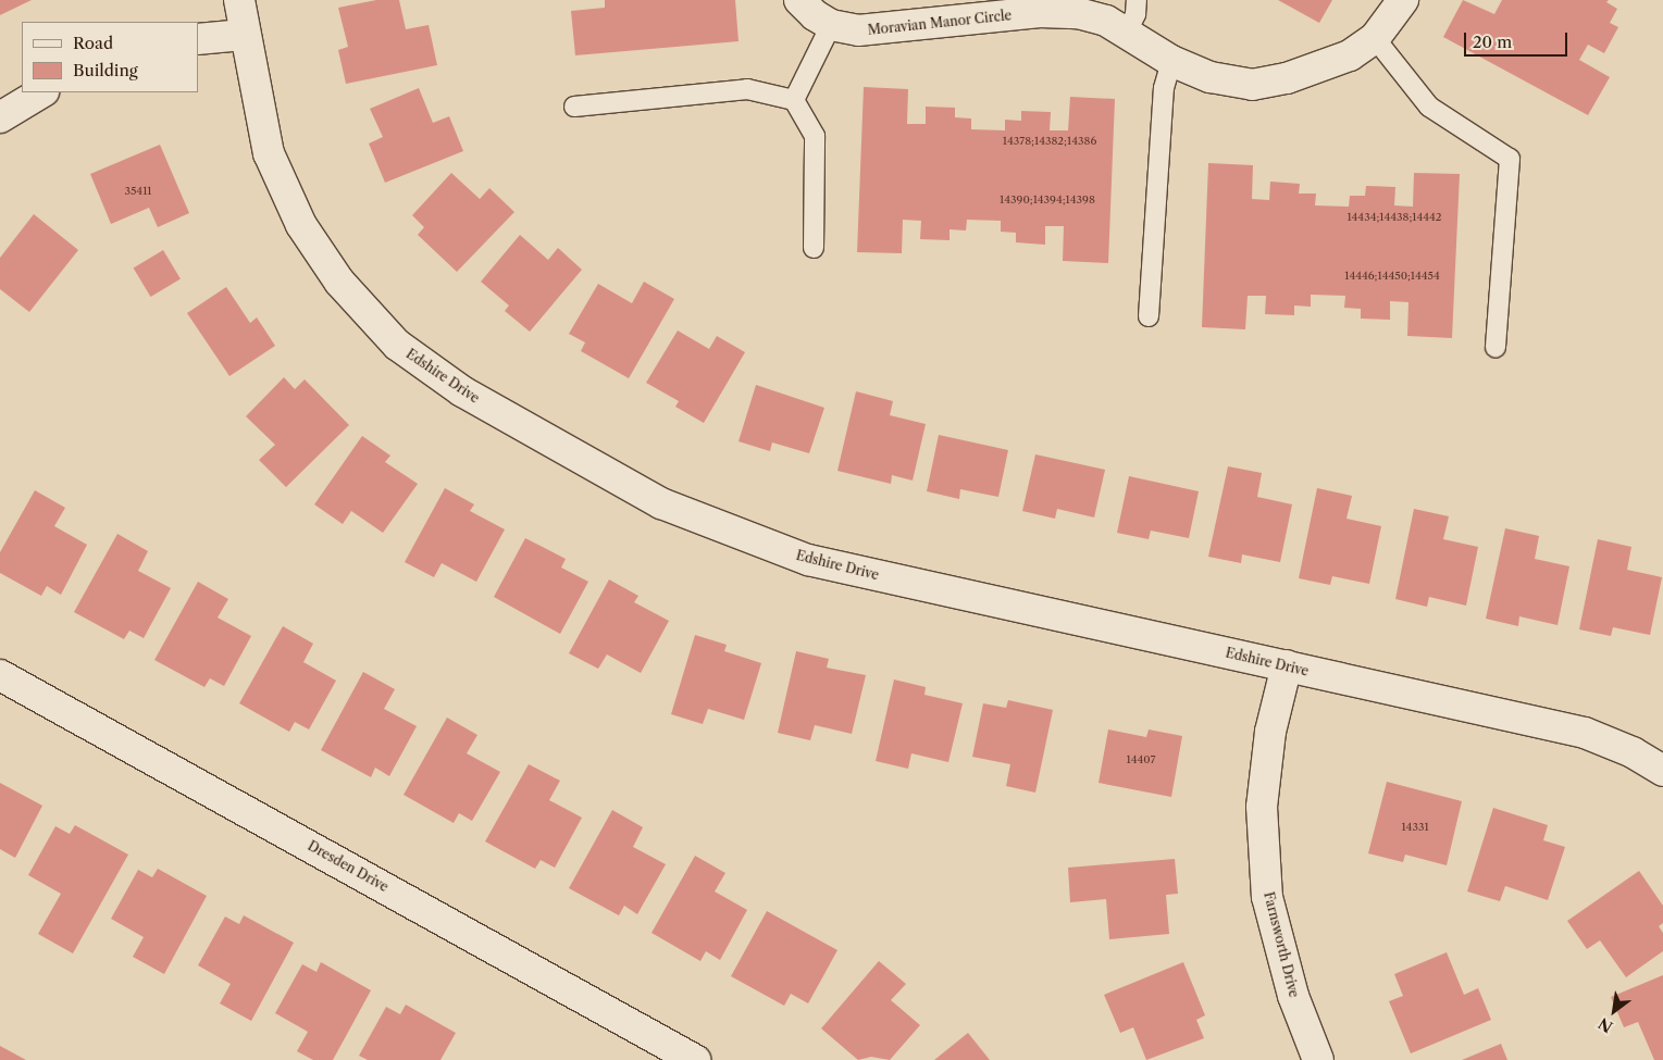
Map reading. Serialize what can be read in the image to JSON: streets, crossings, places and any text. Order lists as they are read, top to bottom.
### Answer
{
  "streets": {
    "street": [
      "Moravian Manor Circle",
      "Edshire Drive",
      "Dresden Drive",
      "Farnsworth Drive"
    ]
  },
  "crossings": [
    ["Edshire Drive", "Farnsworth Drive"]
  ],
  "house_numbers": [
    "14378;14382;14386",
    "35411",
    "14390;14394;14398",
    "14434;14438;14442",
    "14446;14450;14454",
    "14407",
    "14331"
  ],
  "legend": ["Road", "Building"],
  "scale_bar": "20 m",
  "north": "bottom left"
}
